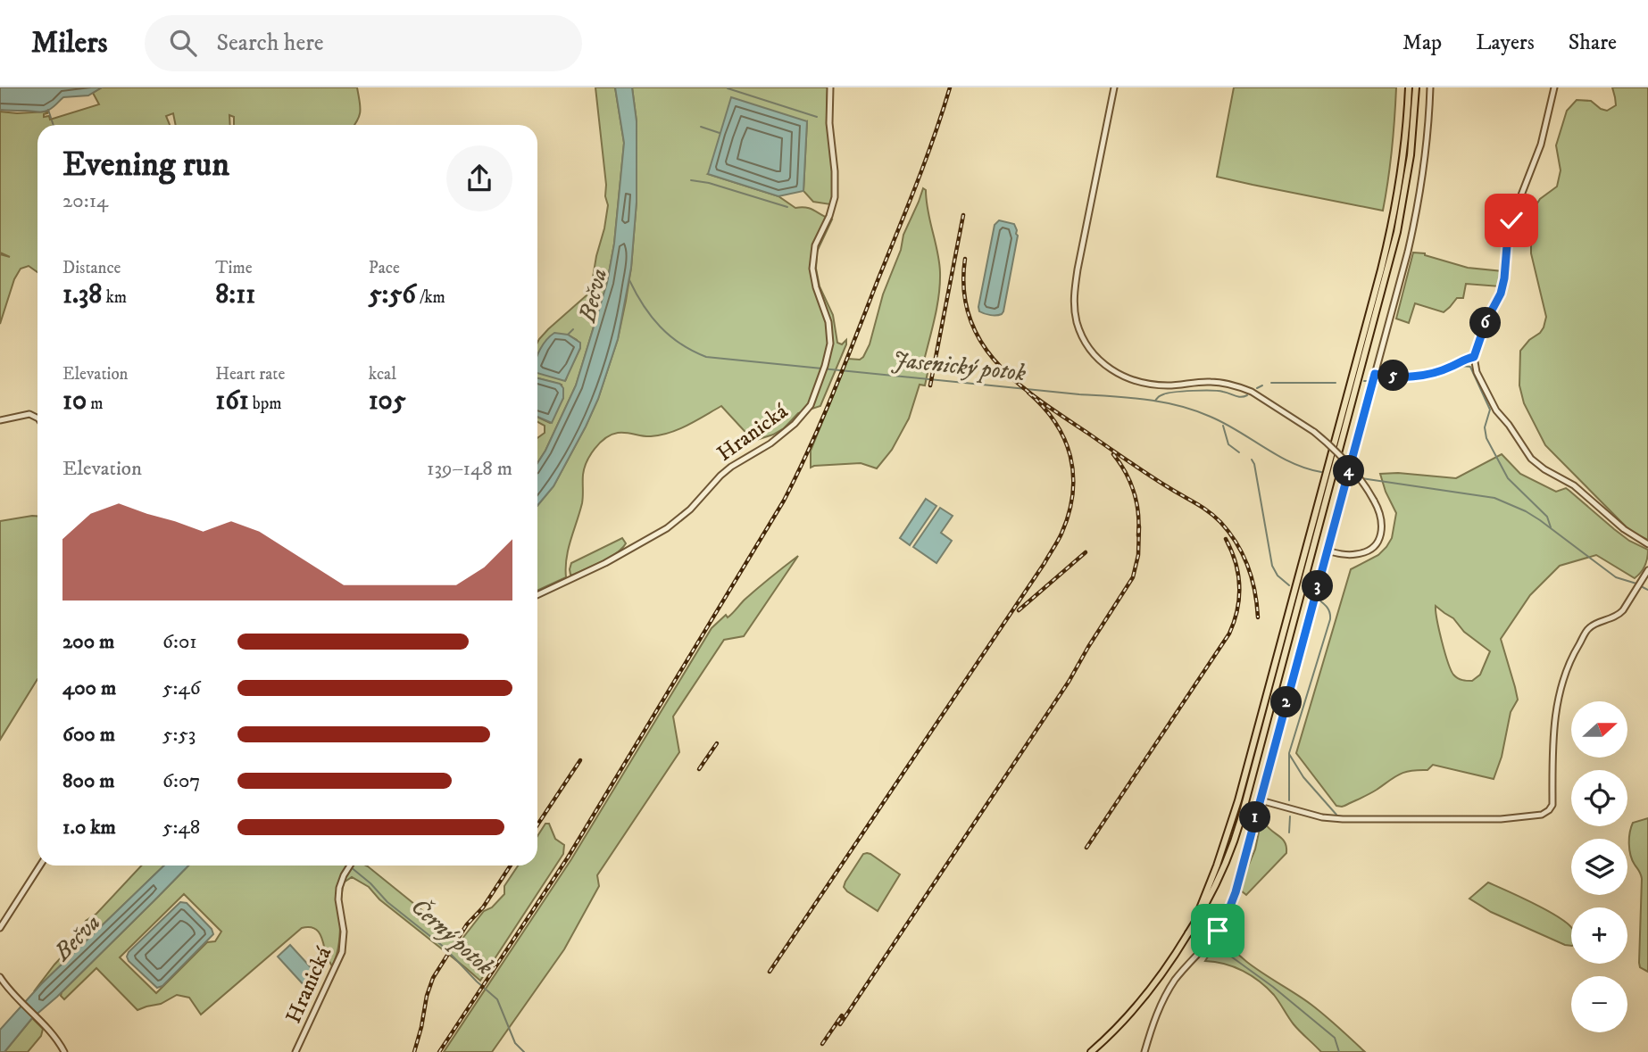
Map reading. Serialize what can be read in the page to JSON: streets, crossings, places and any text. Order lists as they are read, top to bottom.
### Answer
{
  "streets": {
    "street": ["Hranická"]
  },
  "water": ["Bečva", "Jasenický potok", "Černý potok"],
  "north": "right",
  "page": {
    "header": "Milers",
    "search": "Search here",
    "nav": ["Map", "Layers", "Share"],
    "heading": ["Evening run", "20:14"],
    "stats": [
      ["Distance", "1.38 km"],
      ["Time", "8:11"],
      ["Pace", "5:56 /km"],
      ["Elevation", "10 m"],
      ["Heart rate", "161 bpm"],
      ["kcal", "105"]
    ],
    "pins": [
      "6",
      "5",
      "4",
      "3",
      "2",
      "1"
    ],
    "chart": ["Elevation", "139–148 m"],
    "list": [
      {
        "name": "200 m",
        "note": "6:01"
      },
      {
        "name": "400 m",
        "note": "5:46"
      },
      {
        "name": "600 m",
        "note": "5:53"
      },
      {
        "name": "800 m",
        "note": "6:07"
      },
      {
        "name": "1.0 km",
        "note": "5:48"
      }
    ],
    "map_buttons": ["+", "−"]
  }
}
